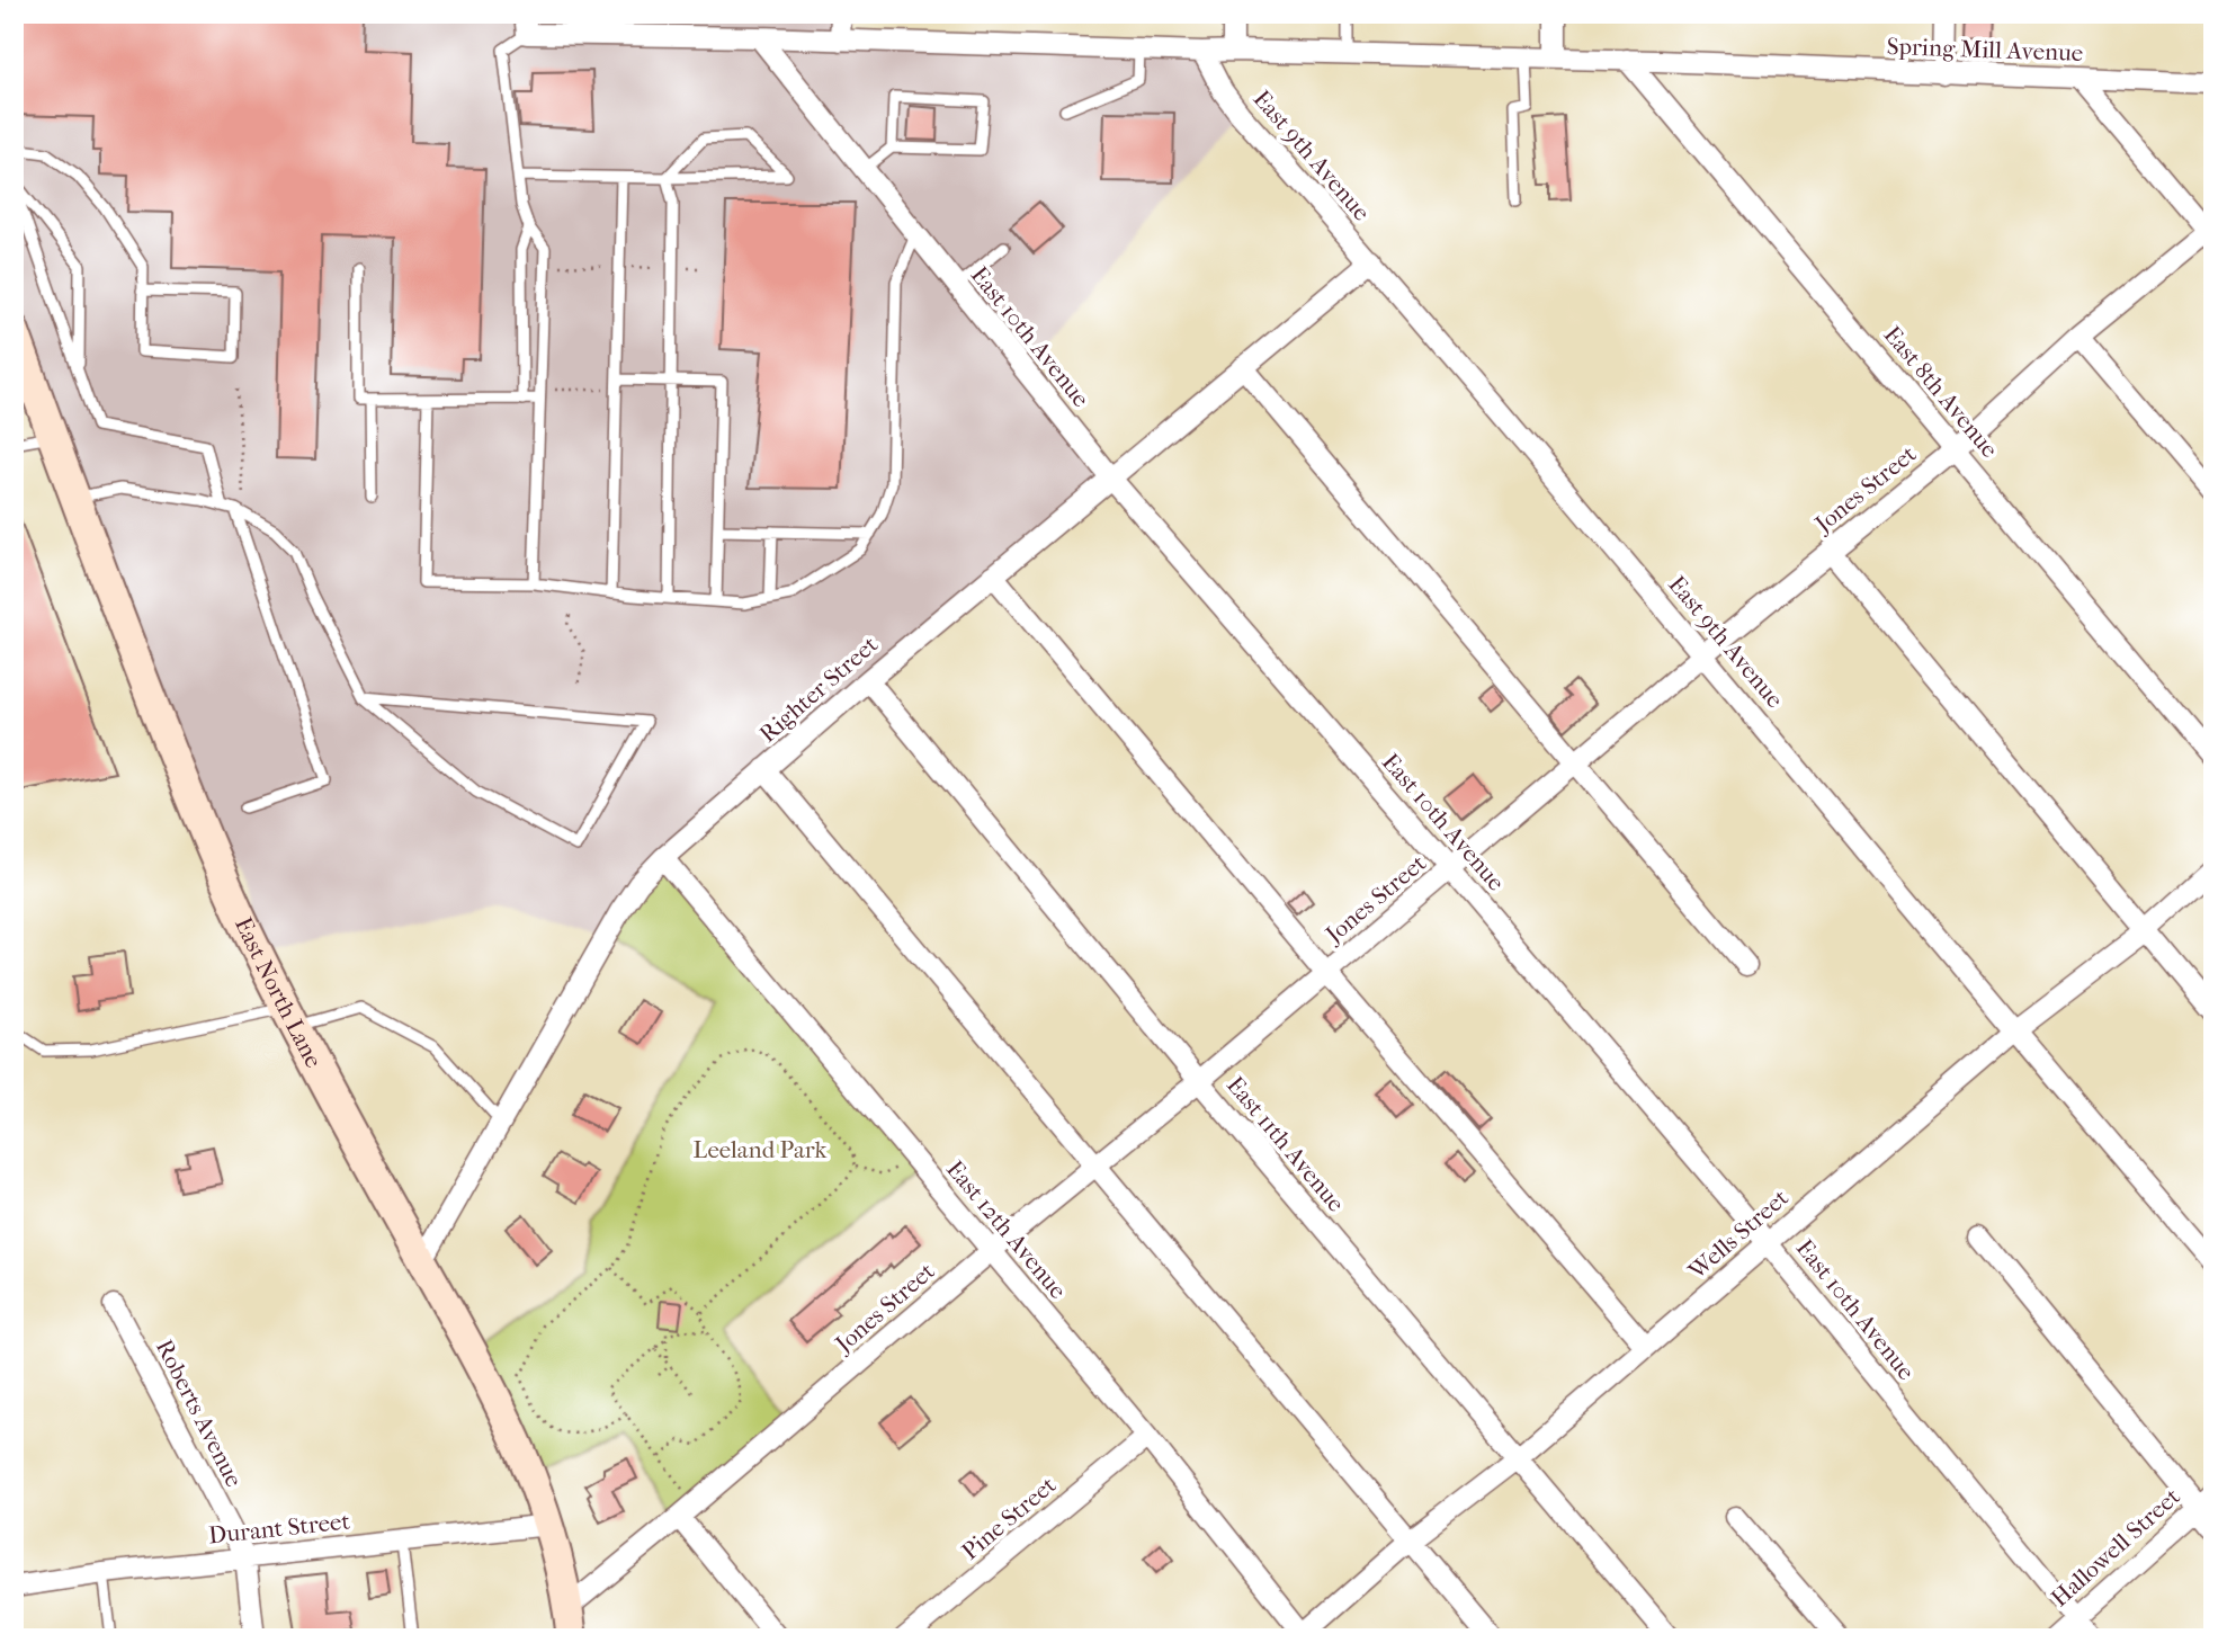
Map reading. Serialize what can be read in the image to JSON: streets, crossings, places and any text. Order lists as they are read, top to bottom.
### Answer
{
  "streets": {
    "street": [
      "Spring Mill Avenue",
      "East 9th Avenue",
      "East 10th Avenue",
      "East 8th Avenue",
      "Jones Street",
      "Righter Street",
      "East North Lane",
      "East 11th Avenue",
      "East 12th Avenue",
      "Wells Street",
      "Roberts Avenue",
      "Pine Street",
      "Durant Street",
      "Hallowell Street"
    ]
  },
  "crossings": [
    ["Spring Mill Avenue", "East 9th Avenue"],
    ["Spring Mill Avenue", "East 10th Avenue"],
    ["Spring Mill Avenue", "East 8th Avenue"],
    ["East 9th Avenue", "Jones Street"],
    ["East 9th Avenue", "Righter Street"],
    ["East 9th Avenue", "Wells Street"],
    ["East 10th Avenue", "Jones Street"],
    ["East 10th Avenue", "Righter Street"],
    ["East 10th Avenue", "Wells Street"],
    ["East 10th Avenue", "Hallowell Street"],
    ["East 8th Avenue", "Jones Street"],
    ["Jones Street", "East North Lane"],
    ["Jones Street", "East 11th Avenue"],
    ["Jones Street", "East 12th Avenue"],
    ["Righter Street", "East North Lane"],
    ["Righter Street", "East 11th Avenue"],
    ["Righter Street", "East 12th Avenue"],
    ["East North Lane", "Durant Street"],
    ["East 11th Avenue", "Wells Street"],
    ["East 12th Avenue", "Wells Street"],
    ["East 12th Avenue", "Pine Street"],
    ["Roberts Avenue", "Durant Street"]
  ],
  "parks": ["Leeland Park"]
}
